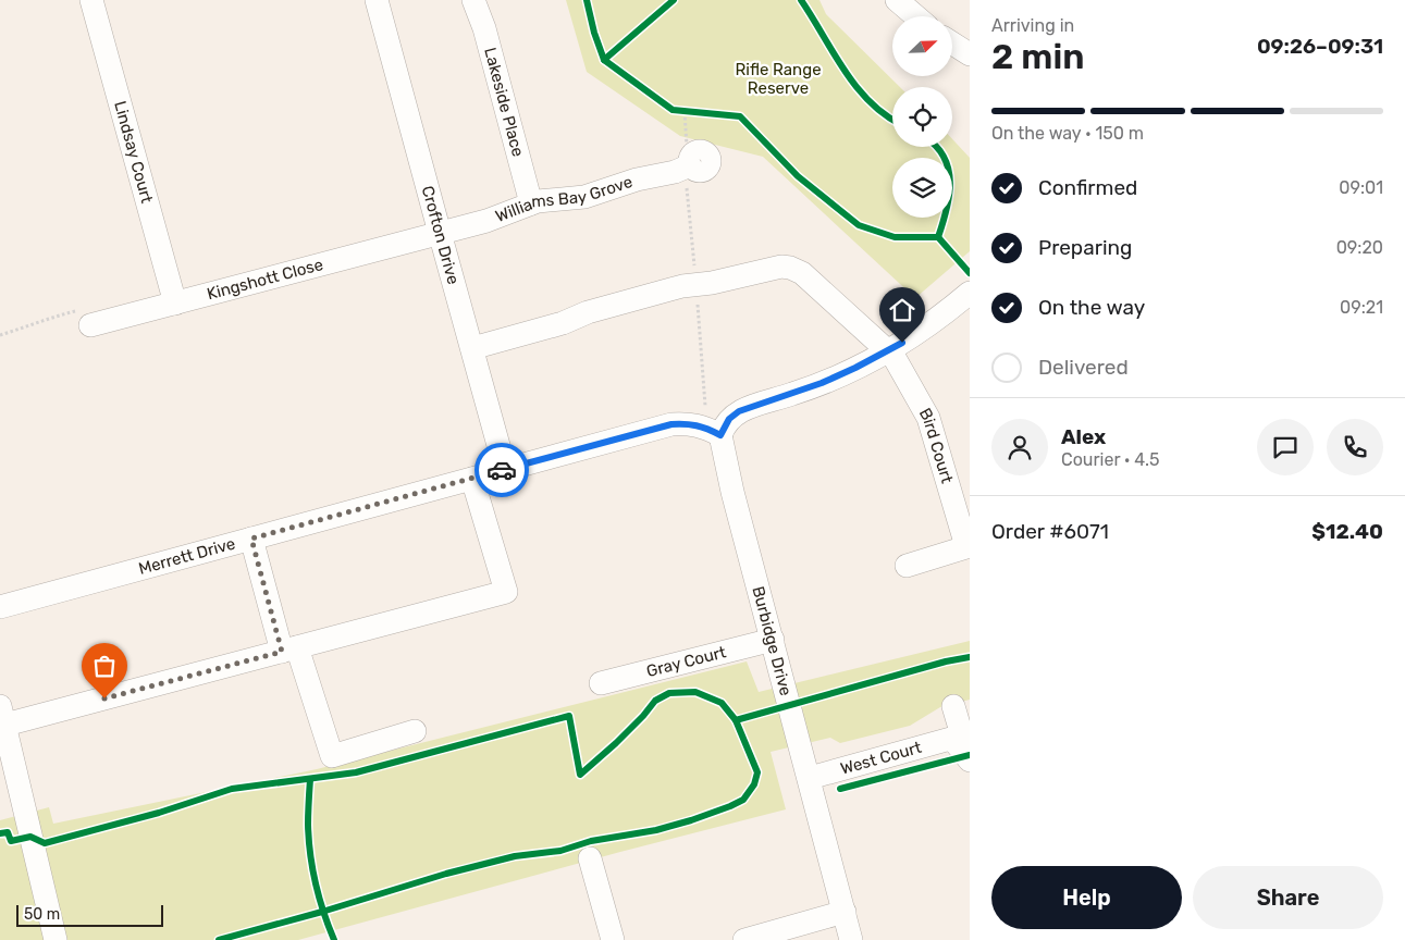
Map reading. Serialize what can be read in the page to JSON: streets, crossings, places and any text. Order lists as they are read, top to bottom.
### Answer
{
  "streets": {
    "street": [
      "Lakeside Place",
      "Lindsay Court",
      "Williams Bay Grove",
      "Crofton Drive",
      "Kingshott Close",
      "Bird Court",
      "Merrett Drive",
      "Burbidge Drive",
      "Gray Court",
      "West Court"
    ]
  },
  "crossings": [
    ["Lakeside Place", "Williams Bay Grove"],
    ["Lindsay Court", "Kingshott Close"],
    ["Williams Bay Grove", "Crofton Drive"],
    ["Williams Bay Grove", "Kingshott Close"],
    ["Crofton Drive", "Kingshott Close"],
    ["Crofton Drive", "Merrett Drive"],
    ["Merrett Drive", "Burbidge Drive"],
    ["Burbidge Drive", "Gray Court"],
    ["Burbidge Drive", "West Court"]
  ],
  "parks": ["Rifle Range Reserve"],
  "scale_bar": "50 m",
  "north": "top right",
  "page": {
    "heading": ["2 min", "Arriving in", "09:26–09:31"],
    "panel": [
      "Alex",
      "Courier · 4.5",
      "Order #6071",
      "$12.40"
    ],
    "bar": "On the way · 150 m",
    "list": [
      ["Confirmed", "09:01"],
      ["Preparing", "09:20"],
      ["On the way", "09:21"],
      "Delivered"
    ],
    "buttons": ["Help", "Share"],
    "scale": "50 m"
  }
}
